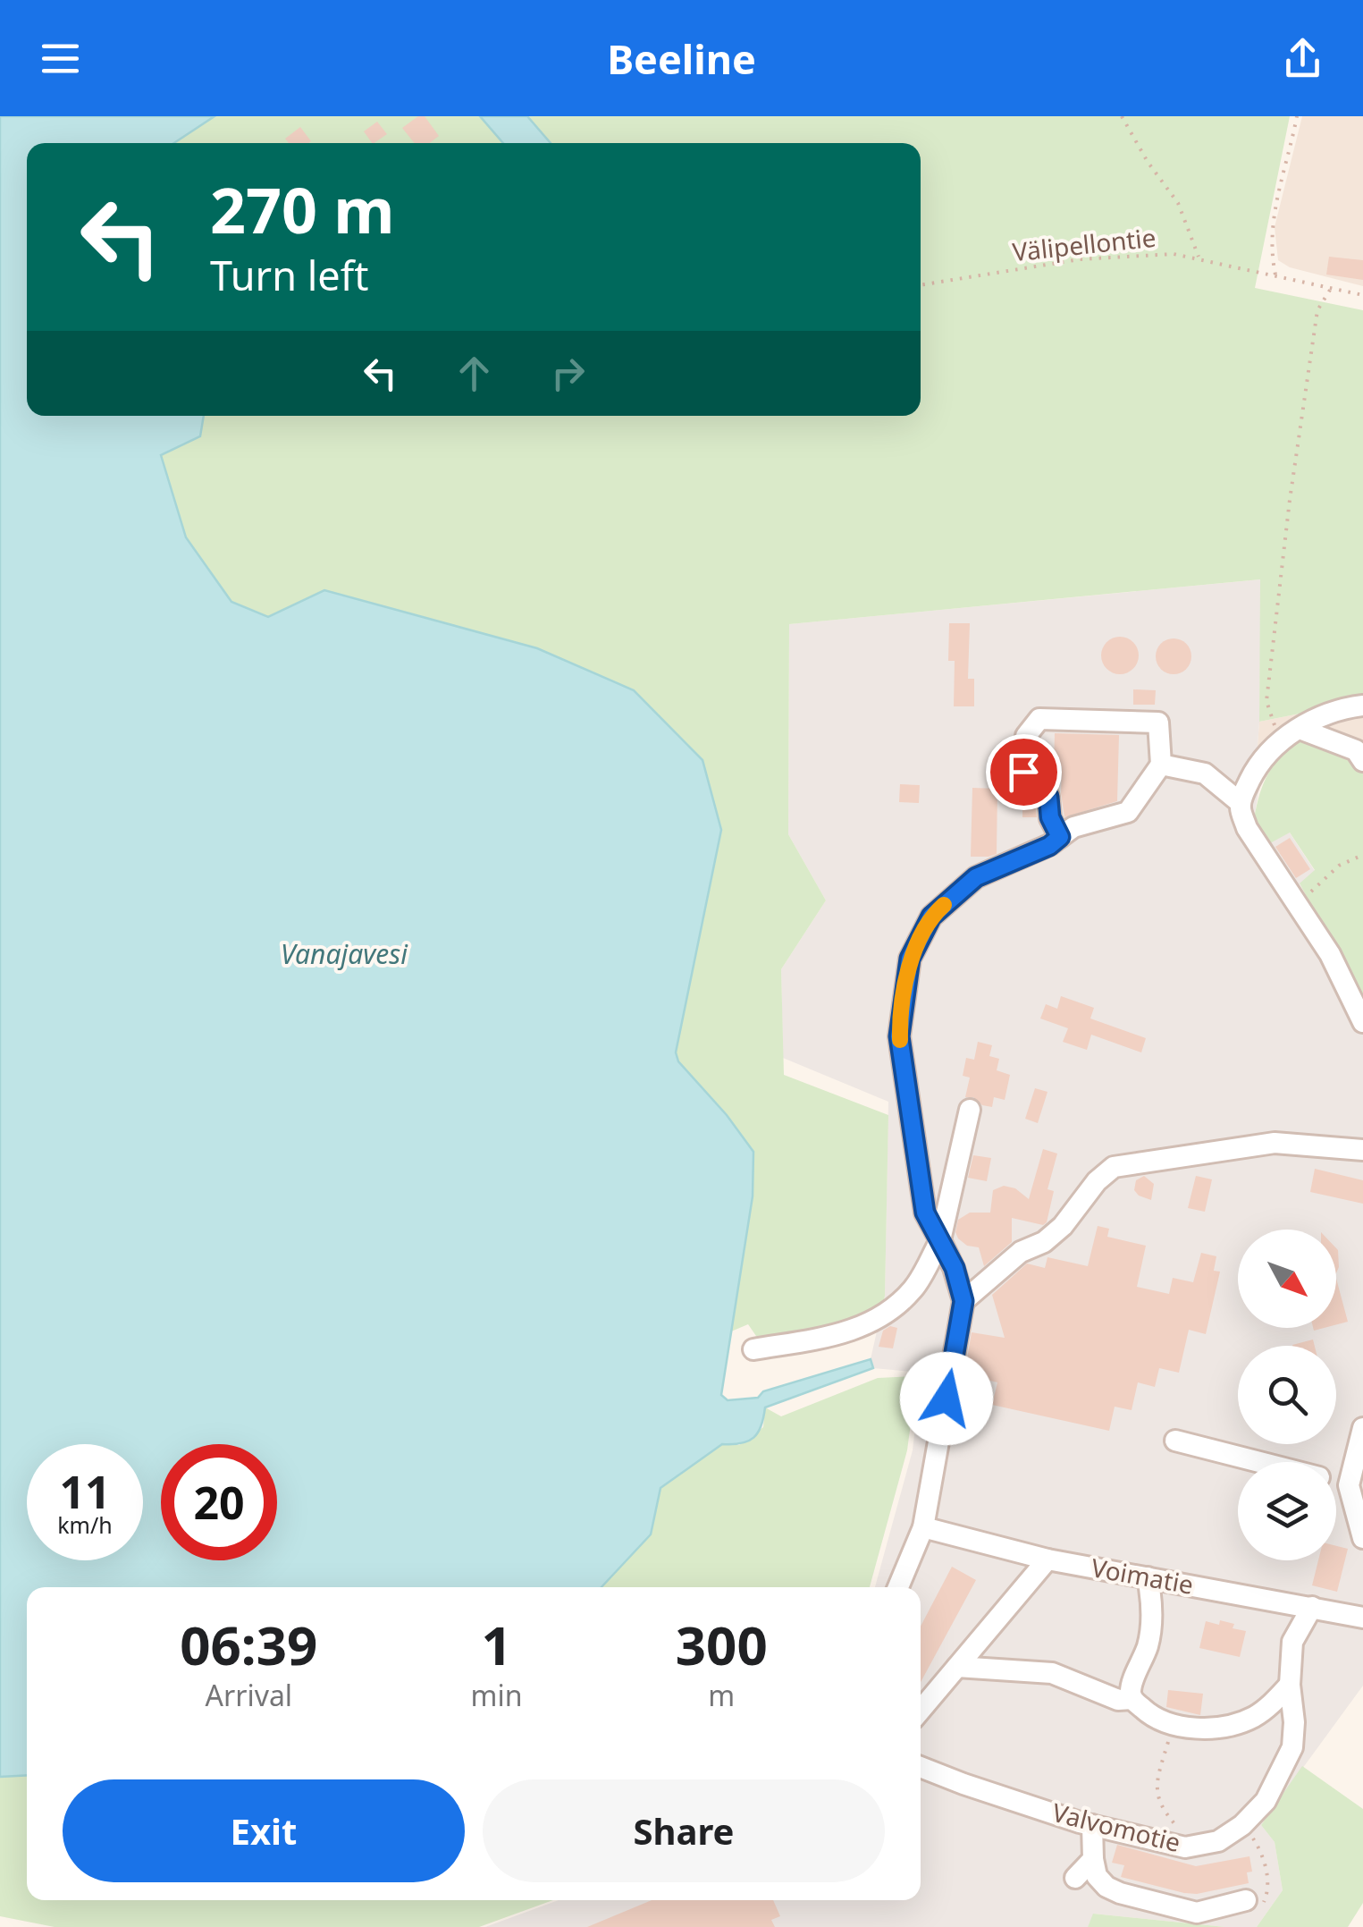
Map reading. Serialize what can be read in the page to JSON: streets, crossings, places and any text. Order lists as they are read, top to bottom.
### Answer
{
  "streets": {
    "street": ["Voimatie", "Valvomotie"],
    "path": ["Välipellontie"]
  },
  "crossings": [
    ["Voimatie", "Valvomotie"]
  ],
  "water": ["Vanajavesi"],
  "north": "bottom right",
  "page": {
    "header": "Beeline",
    "turn": ["270 m", "Turn left"],
    "speed": "11 km/h",
    "limit": "20",
    "eta": [
      "06:39",
      "Arrival",
      "1",
      "min",
      "300",
      "m"
    ],
    "buttons": ["Exit", "Share"]
  }
}
